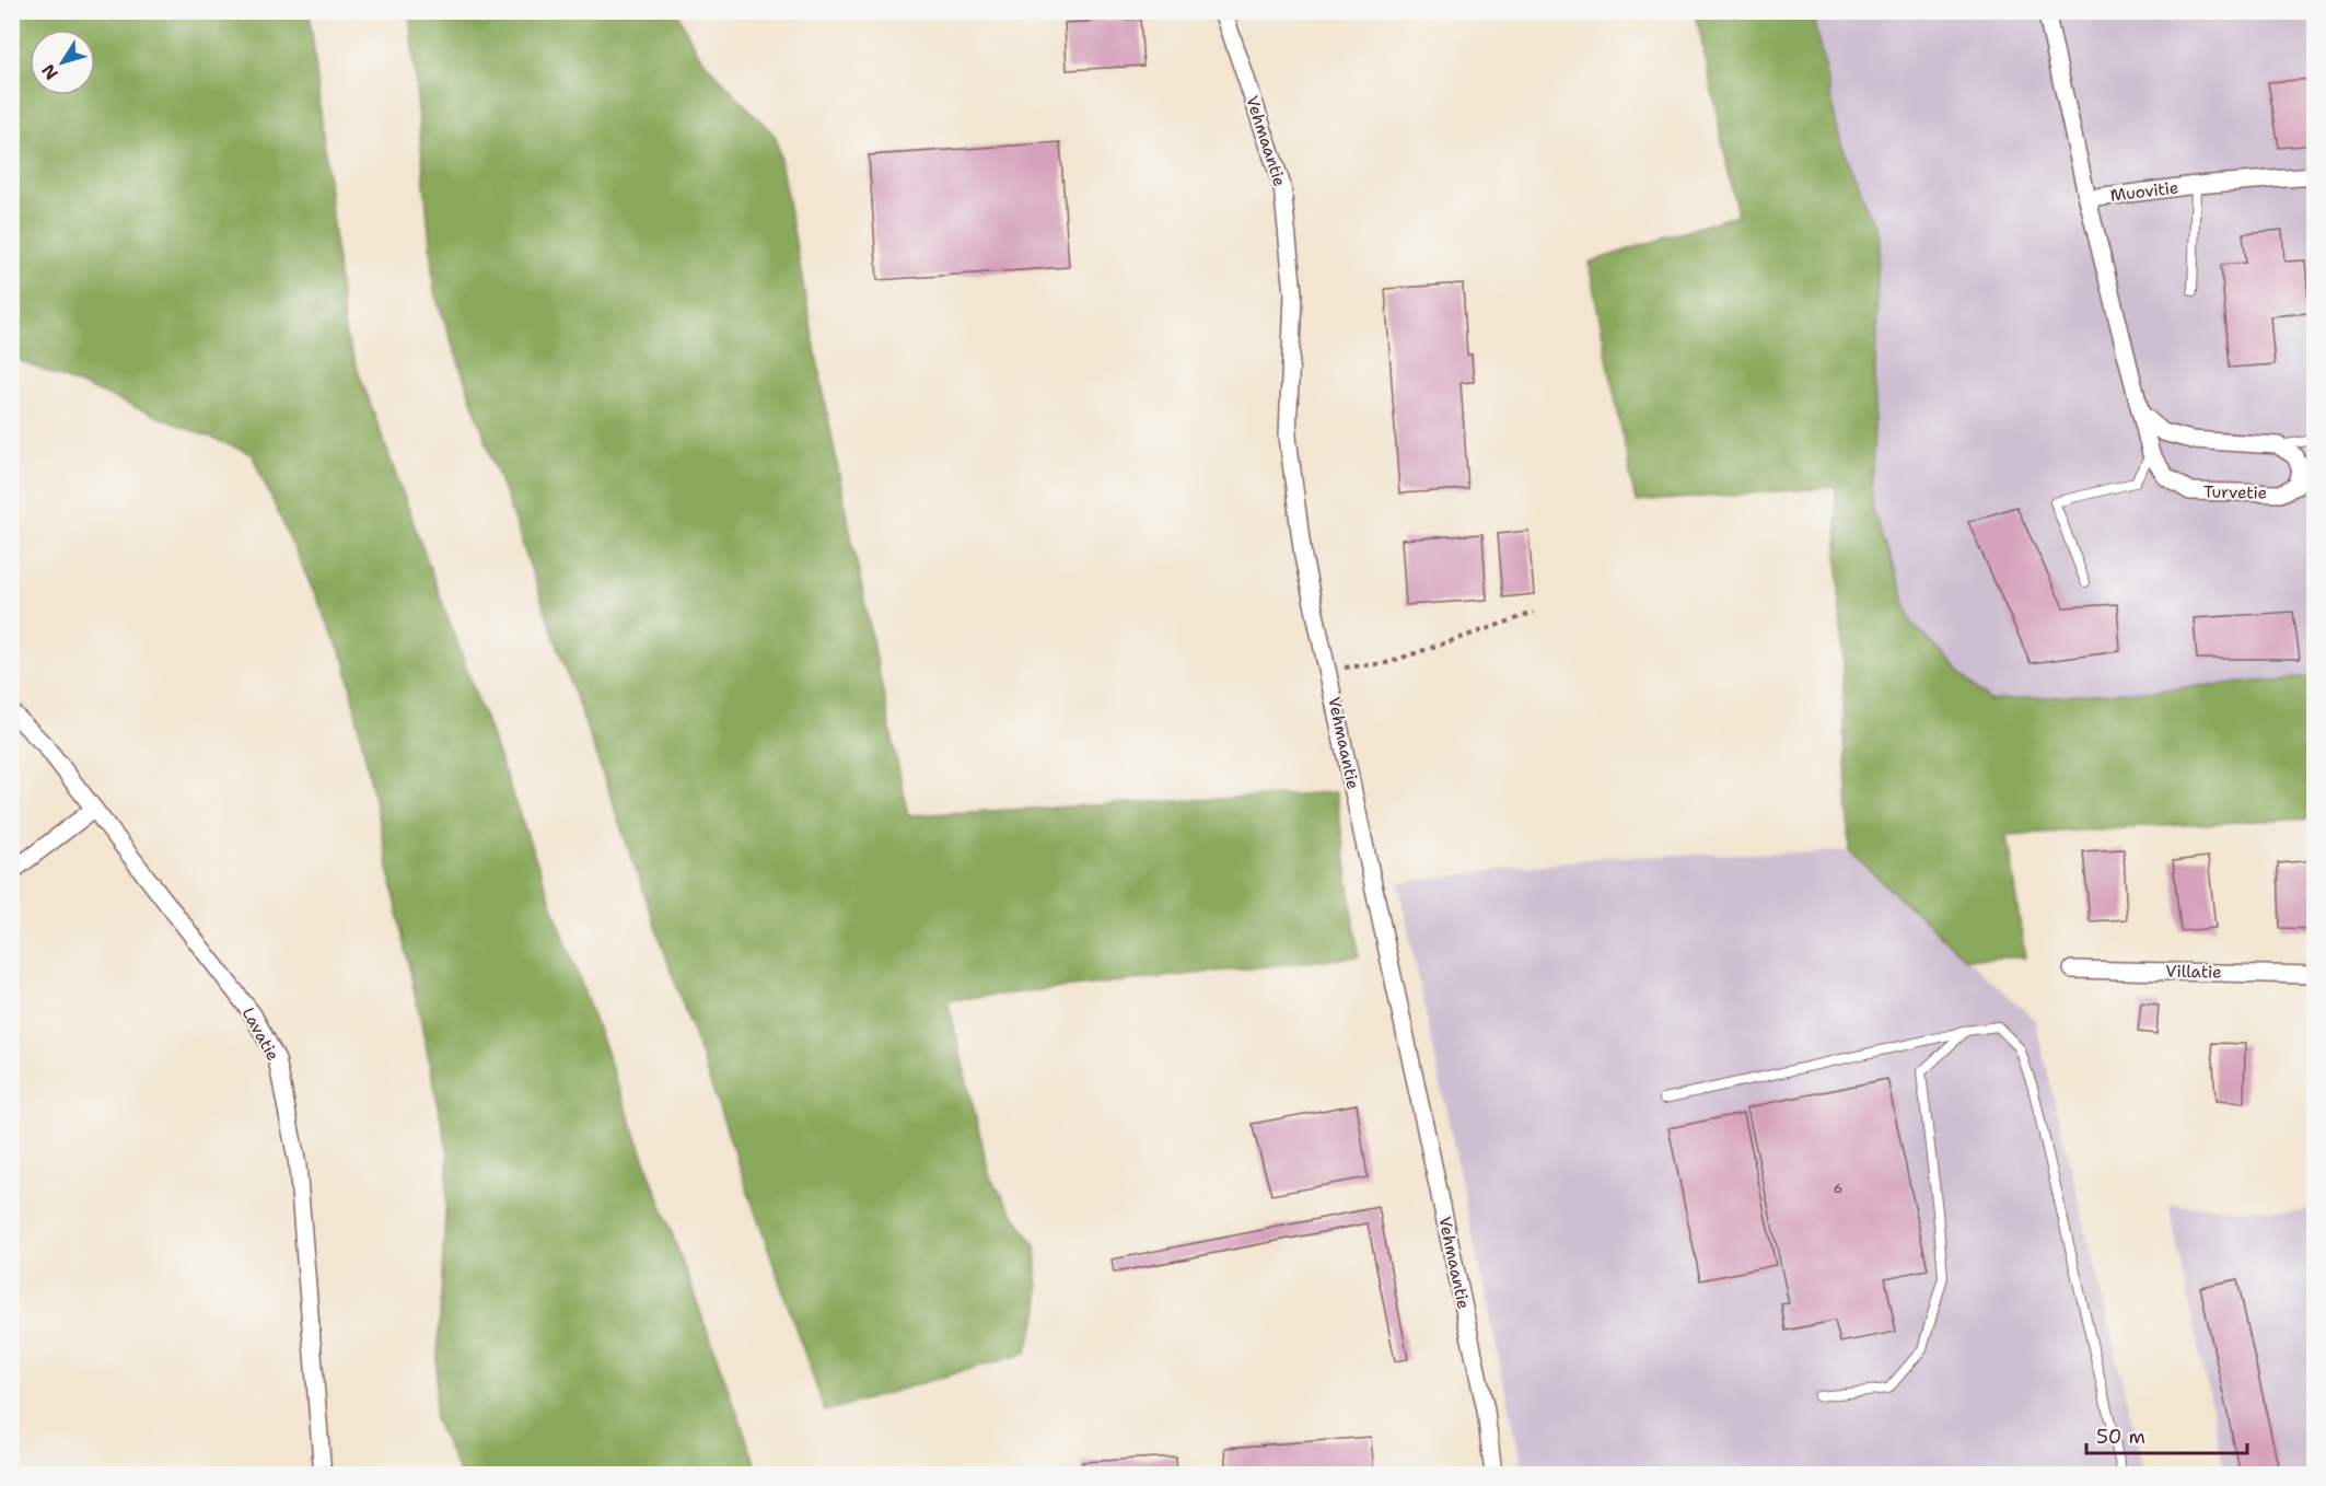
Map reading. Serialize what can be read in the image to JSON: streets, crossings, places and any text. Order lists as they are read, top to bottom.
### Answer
{
  "streets": {
    "street": [
      "Vehmaantie",
      "Muovitie",
      "Turvetie",
      "Villatie",
      "Lavatie"
    ]
  },
  "crossings": [
    ["Muovitie", "Turvetie"]
  ],
  "house_numbers": ["6"],
  "scale_bar": "50 m",
  "north": "bottom left"
}
